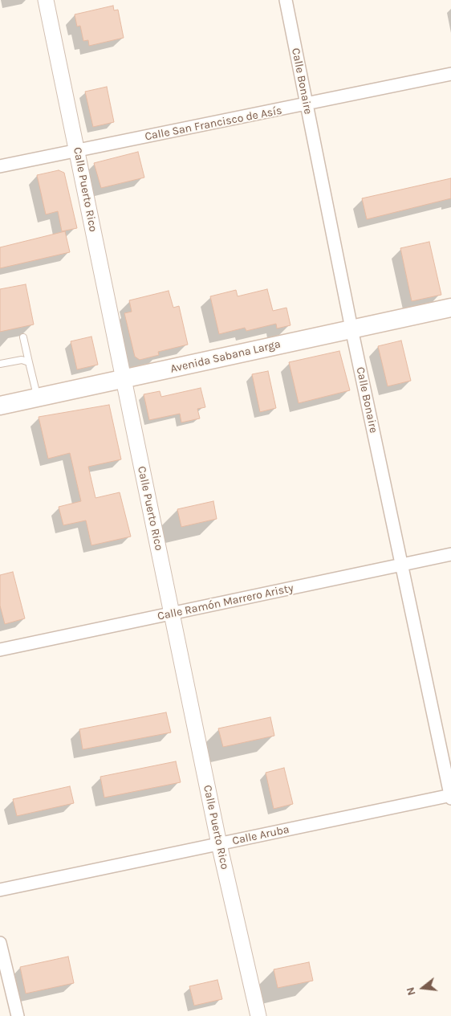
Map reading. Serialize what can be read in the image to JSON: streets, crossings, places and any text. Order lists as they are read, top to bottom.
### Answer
{
  "streets": {
    "main road": ["Avenida Sabana Larga"],
    "street": [
      "Calle Bonaire",
      "Calle San Francisco de Asís",
      "Calle Puerto Rico",
      "Calle Ramón Marrero Aristy",
      "Calle Aruba"
    ]
  },
  "crossings": [
    ["Calle Bonaire", "Calle San Francisco de Asís"],
    ["Calle Bonaire", "Avenida Sabana Larga"],
    ["Calle Bonaire", "Calle Ramón Marrero Aristy"],
    ["Calle Bonaire", "Calle Aruba"],
    ["Calle San Francisco de Asís", "Calle Puerto Rico"],
    ["Calle Puerto Rico", "Avenida Sabana Larga"],
    ["Calle Puerto Rico", "Calle Ramón Marrero Aristy"],
    ["Calle Puerto Rico", "Calle Aruba"]
  ],
  "north": "left"
}
